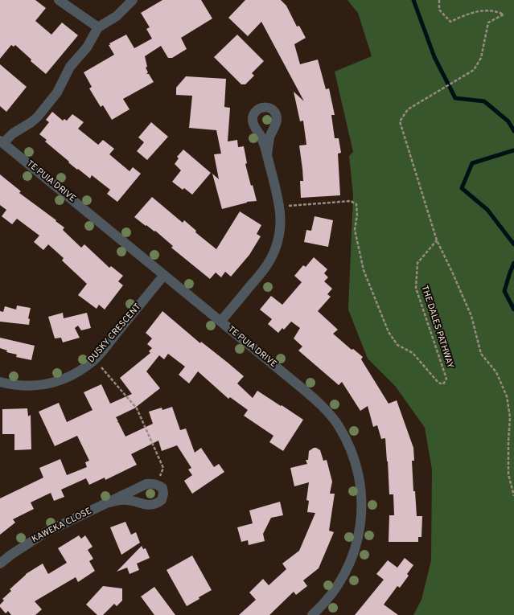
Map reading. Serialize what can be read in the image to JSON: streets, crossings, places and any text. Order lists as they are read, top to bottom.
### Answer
{
  "streets": {
    "street": ["TE PUIA DRIVE", "DUSKY CRESCENT", "KAWEKA CLOSE"],
    "path": ["THE DALES PATHWAY"]
  },
  "crossings": [
    ["TE PUIA DRIVE", "DUSKY CRESCENT"]
  ]
}
